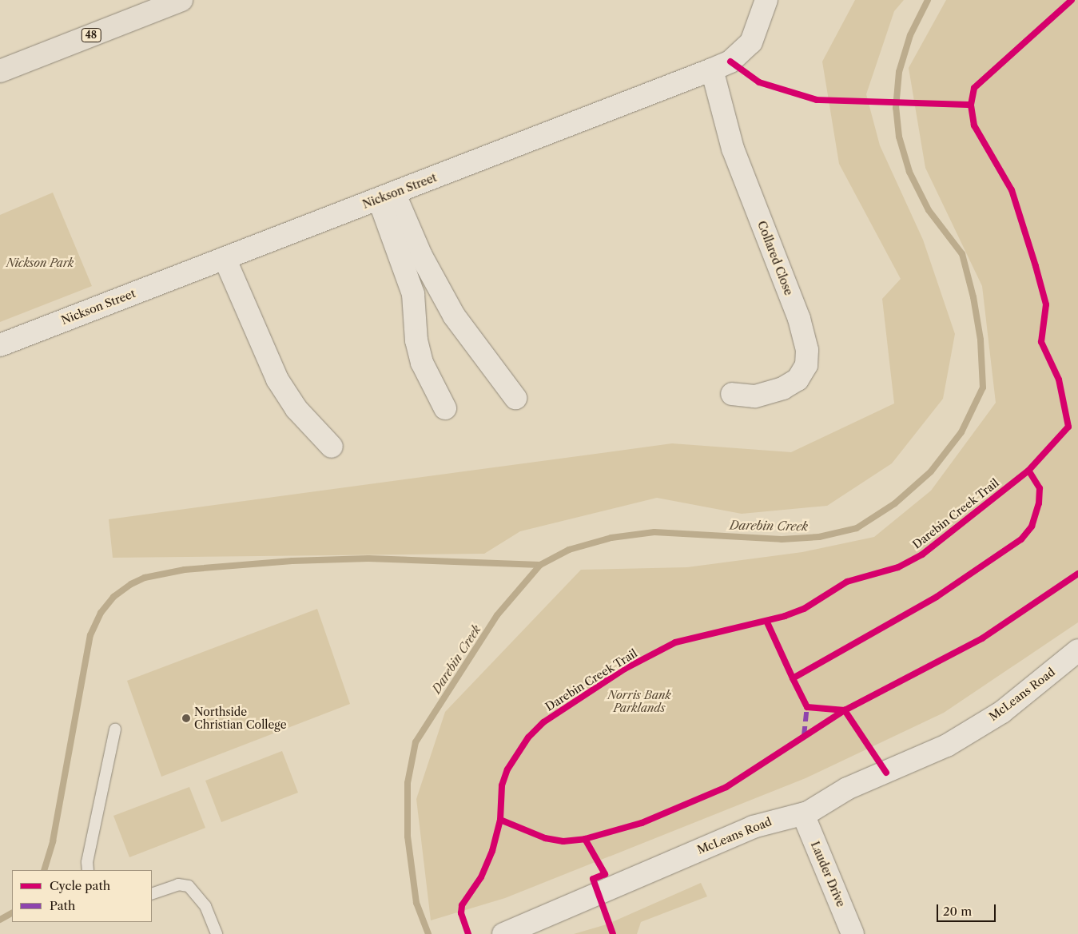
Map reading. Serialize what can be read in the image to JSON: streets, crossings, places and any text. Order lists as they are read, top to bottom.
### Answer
{
  "streets": {
    "main road": ["48"],
    "street": [
      "Nickson Street",
      "Collared Close",
      "McLeans Road",
      "Lauder Drive"
    ],
    "cycle path": ["Darebin Creek Trail"]
  },
  "crossings": [
    ["Nickson Street", "Collared Close"],
    ["McLeans Road", "Lauder Drive"]
  ],
  "water": ["Darebin Creek"],
  "parks": ["Nickson Park", "Norris Bank Parklands"],
  "places": ["Northside Christian College"],
  "legend": ["Cycle path", "Path"],
  "scale_bar": "20 m"
}
